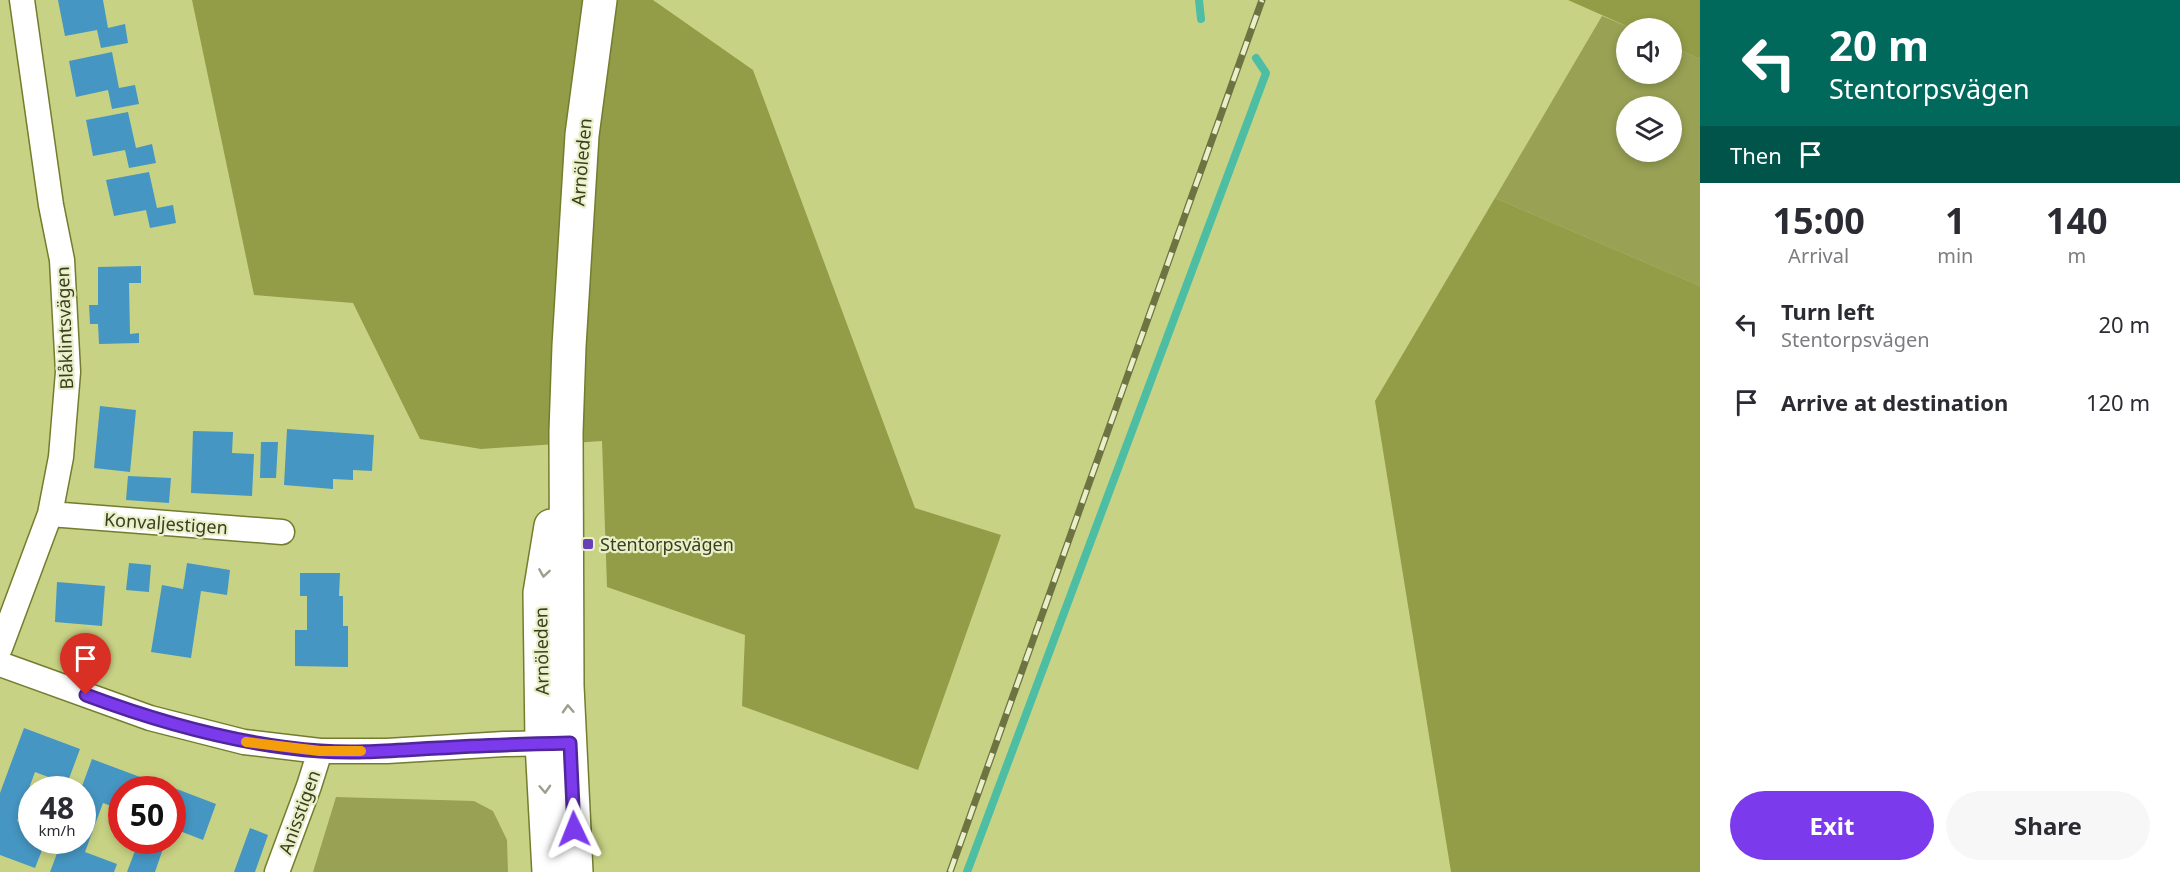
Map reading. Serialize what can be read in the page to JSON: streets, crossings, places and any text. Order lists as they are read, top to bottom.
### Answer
{
  "streets": {
    "main road": ["Arnöleden"],
    "street": ["Blåklintsvägen", "Konvaljestigen", "Anisstigen"]
  },
  "crossings": [
    ["Blåklintsvägen", "Konvaljestigen"]
  ],
  "places": {
    "transit": ["Stentorpsvägen"]
  },
  "page": {
    "turn": ["20 m", "Stentorpsvägen"],
    "then": "Then",
    "eta": [
      "15:00",
      "Arrival",
      "1",
      "min",
      "140",
      "m"
    ],
    "list": [
      {
        "name": "Turn left",
        "note": "Stentorpsvägen",
        "value": "20 m"
      },
      {
        "name": "Arrive at destination",
        "value": "120 m"
      }
    ],
    "speed": "48 km/h",
    "limit": "50",
    "buttons": ["Exit", "Share"]
  }
}
